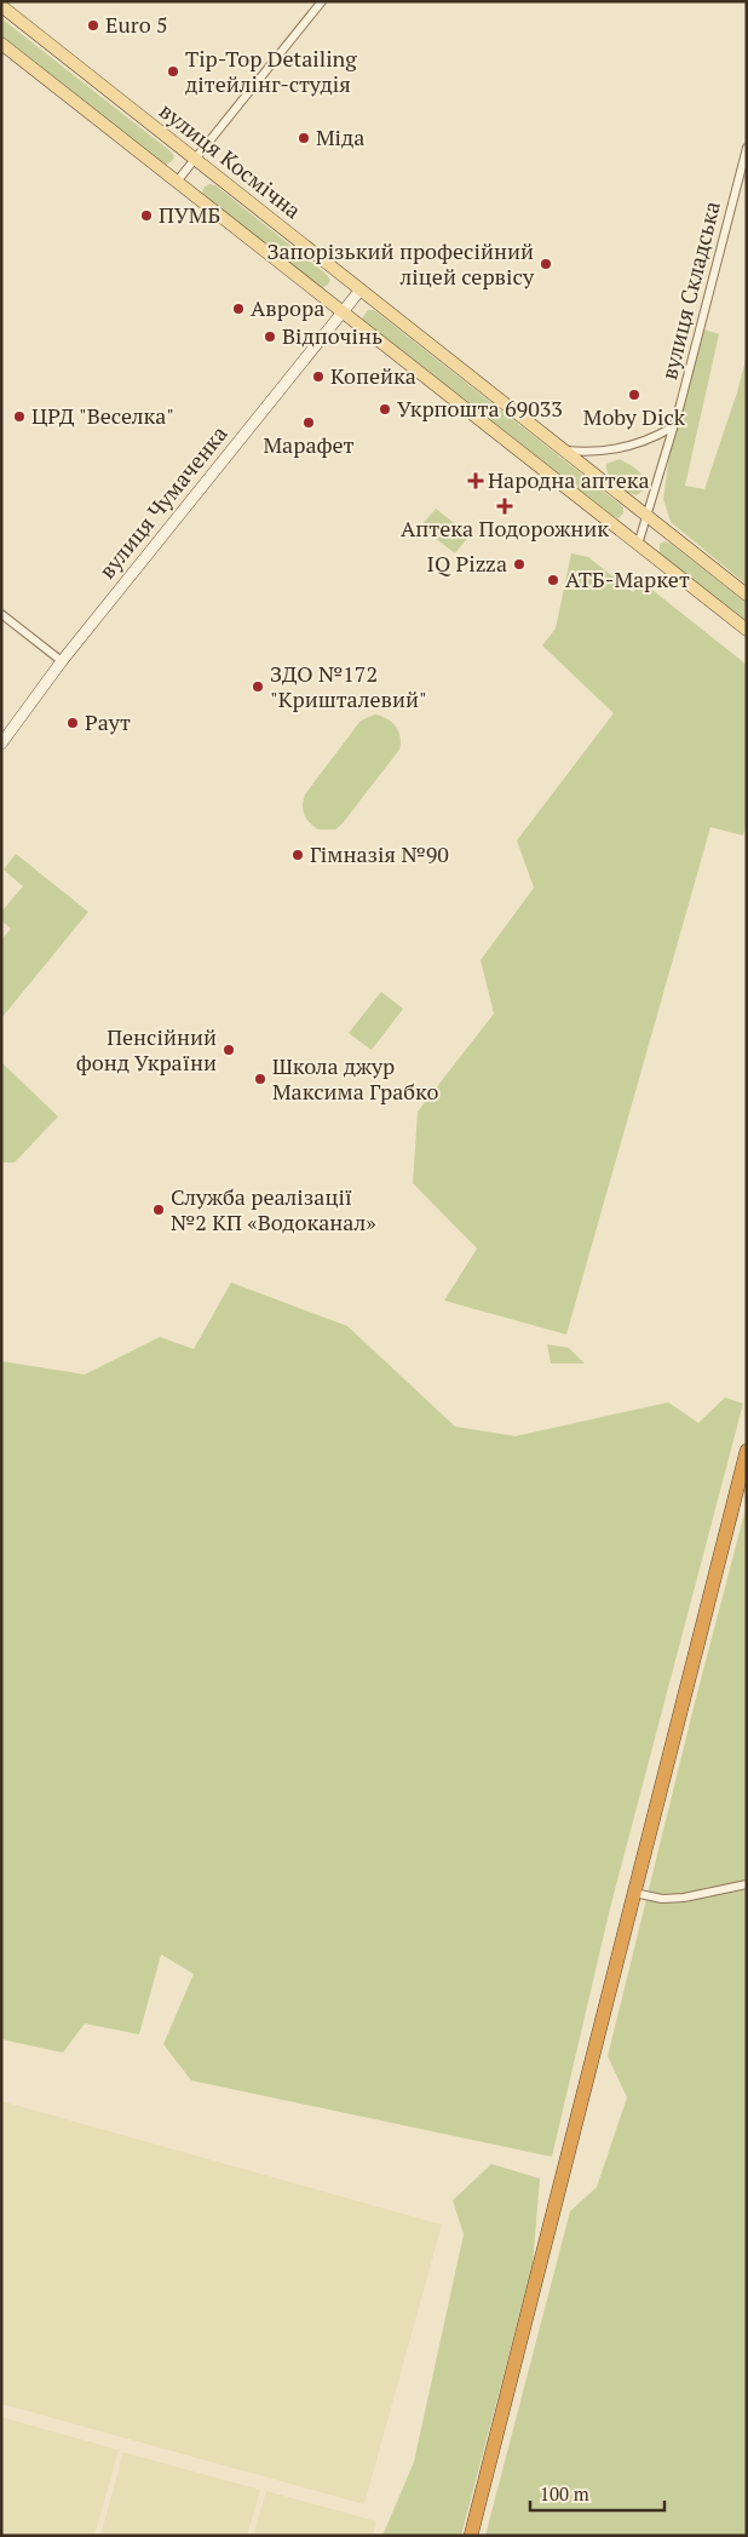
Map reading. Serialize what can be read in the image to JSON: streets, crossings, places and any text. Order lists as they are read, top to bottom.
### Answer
{
  "streets": {
    "main road": ["вулиця Космічна"],
    "street": ["вулиця Складська", "вулиця Чумаченка"]
  },
  "crossings": [
    ["вулиця Космічна", "вулиця Складська"],
    ["вулиця Космічна", "вулиця Чумаченка"]
  ],
  "places": {
    "other": [
      "Euro 5",
      "Tip-Top Detailing дітейлiнг-студiя",
      "Міда",
      "ПУМБ",
      "Запорізький професійний ліцей сервісу",
      "Аврора",
      "Відпочінь",
      "Копейка",
      "Moby Dick",
      "Укрпошта 69033",
      "ЦРД \"Веселка\"",
      "Марафет",
      "IQ Pizza",
      "АТБ-Маркет",
      "ЗДО №172 \"Кришталевий\"",
      "Раут",
      "Гімназія №90",
      "Пенсійний фонд України",
      "Школа джур Максима Грабко",
      "Служба реалізації №2 КП «Водоканал»"
    ],
    "health": ["Народна аптека", "Аптека Подорожник"]
  },
  "scale_bar": "100 m"
}
